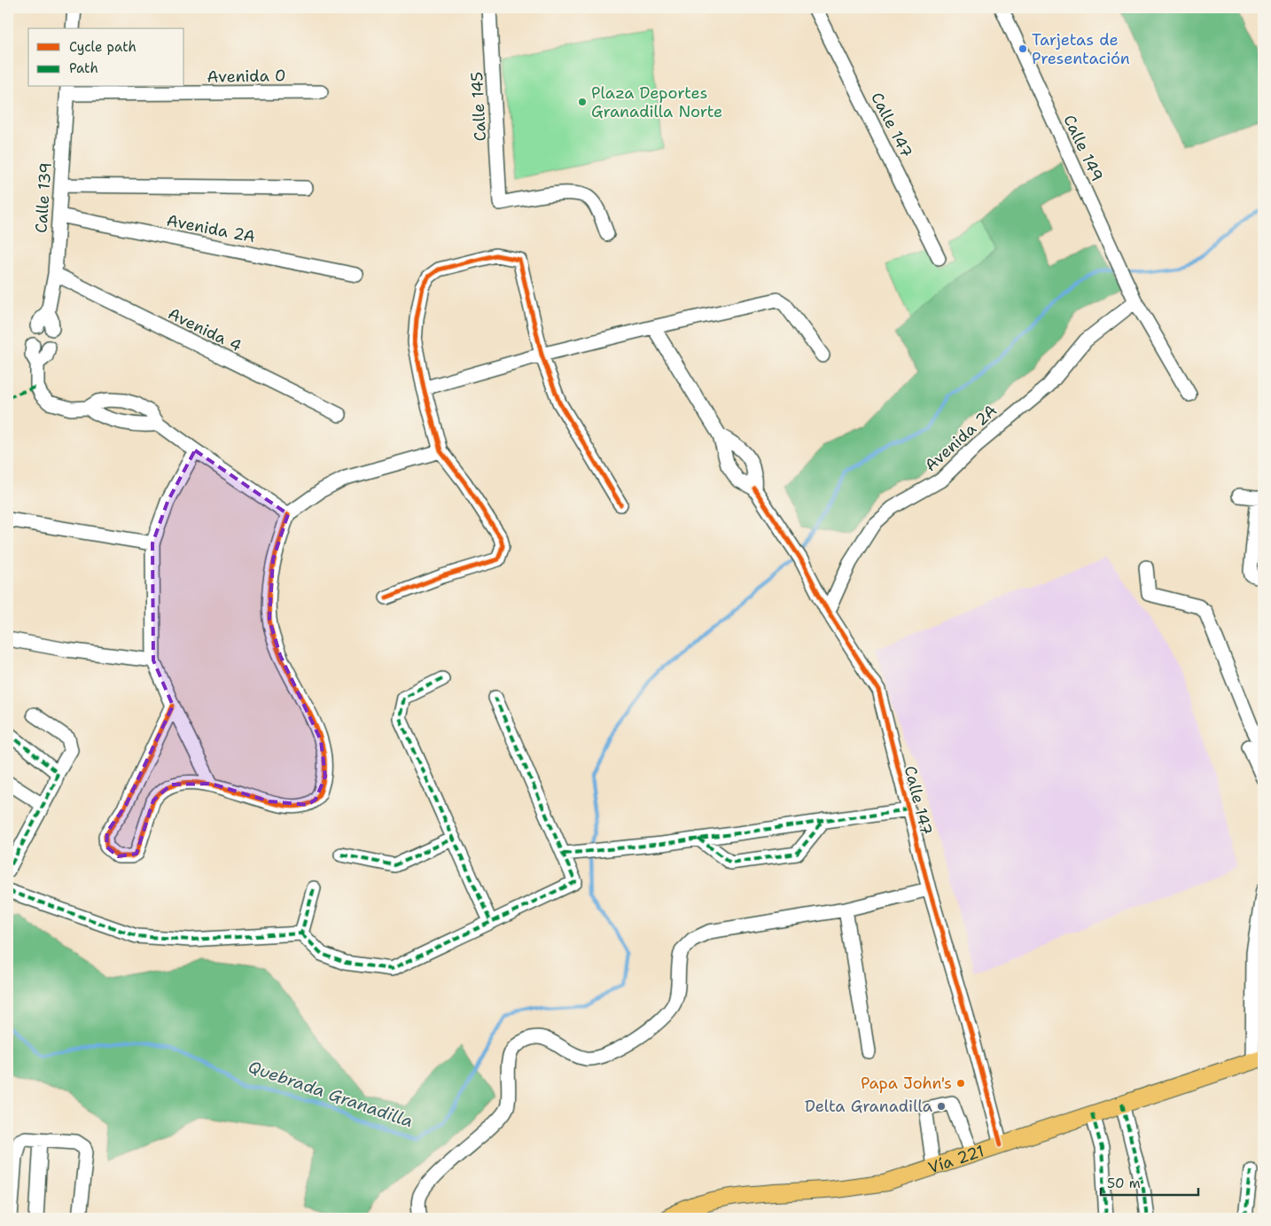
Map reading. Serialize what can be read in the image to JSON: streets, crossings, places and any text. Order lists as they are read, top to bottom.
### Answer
{
  "streets": {
    "main road": ["Vía 221"],
    "street": [
      "Avenida 0",
      "Calle 145",
      "Calle 147",
      "Calle 149",
      "Calle 139",
      "Avenida 2A",
      "Avenida 4"
    ]
  },
  "crossings": [
    ["Avenida 0", "Calle 139"],
    ["Calle 147", "Avenida 2A"],
    ["Calle 147", "Vía 221"],
    ["Calle 149", "Avenida 2A"],
    ["Calle 139", "Avenida 2A"],
    ["Calle 139", "Avenida 4"]
  ],
  "water": ["Quebrada Granadilla"],
  "places": [
    "Tarjetas de Presentación",
    "Plaza Deportes Granadilla Norte",
    "Papa John's",
    "Delta Granadilla"
  ],
  "legend": ["Cycle path", "Path"],
  "scale_bar": "50 m"
}
